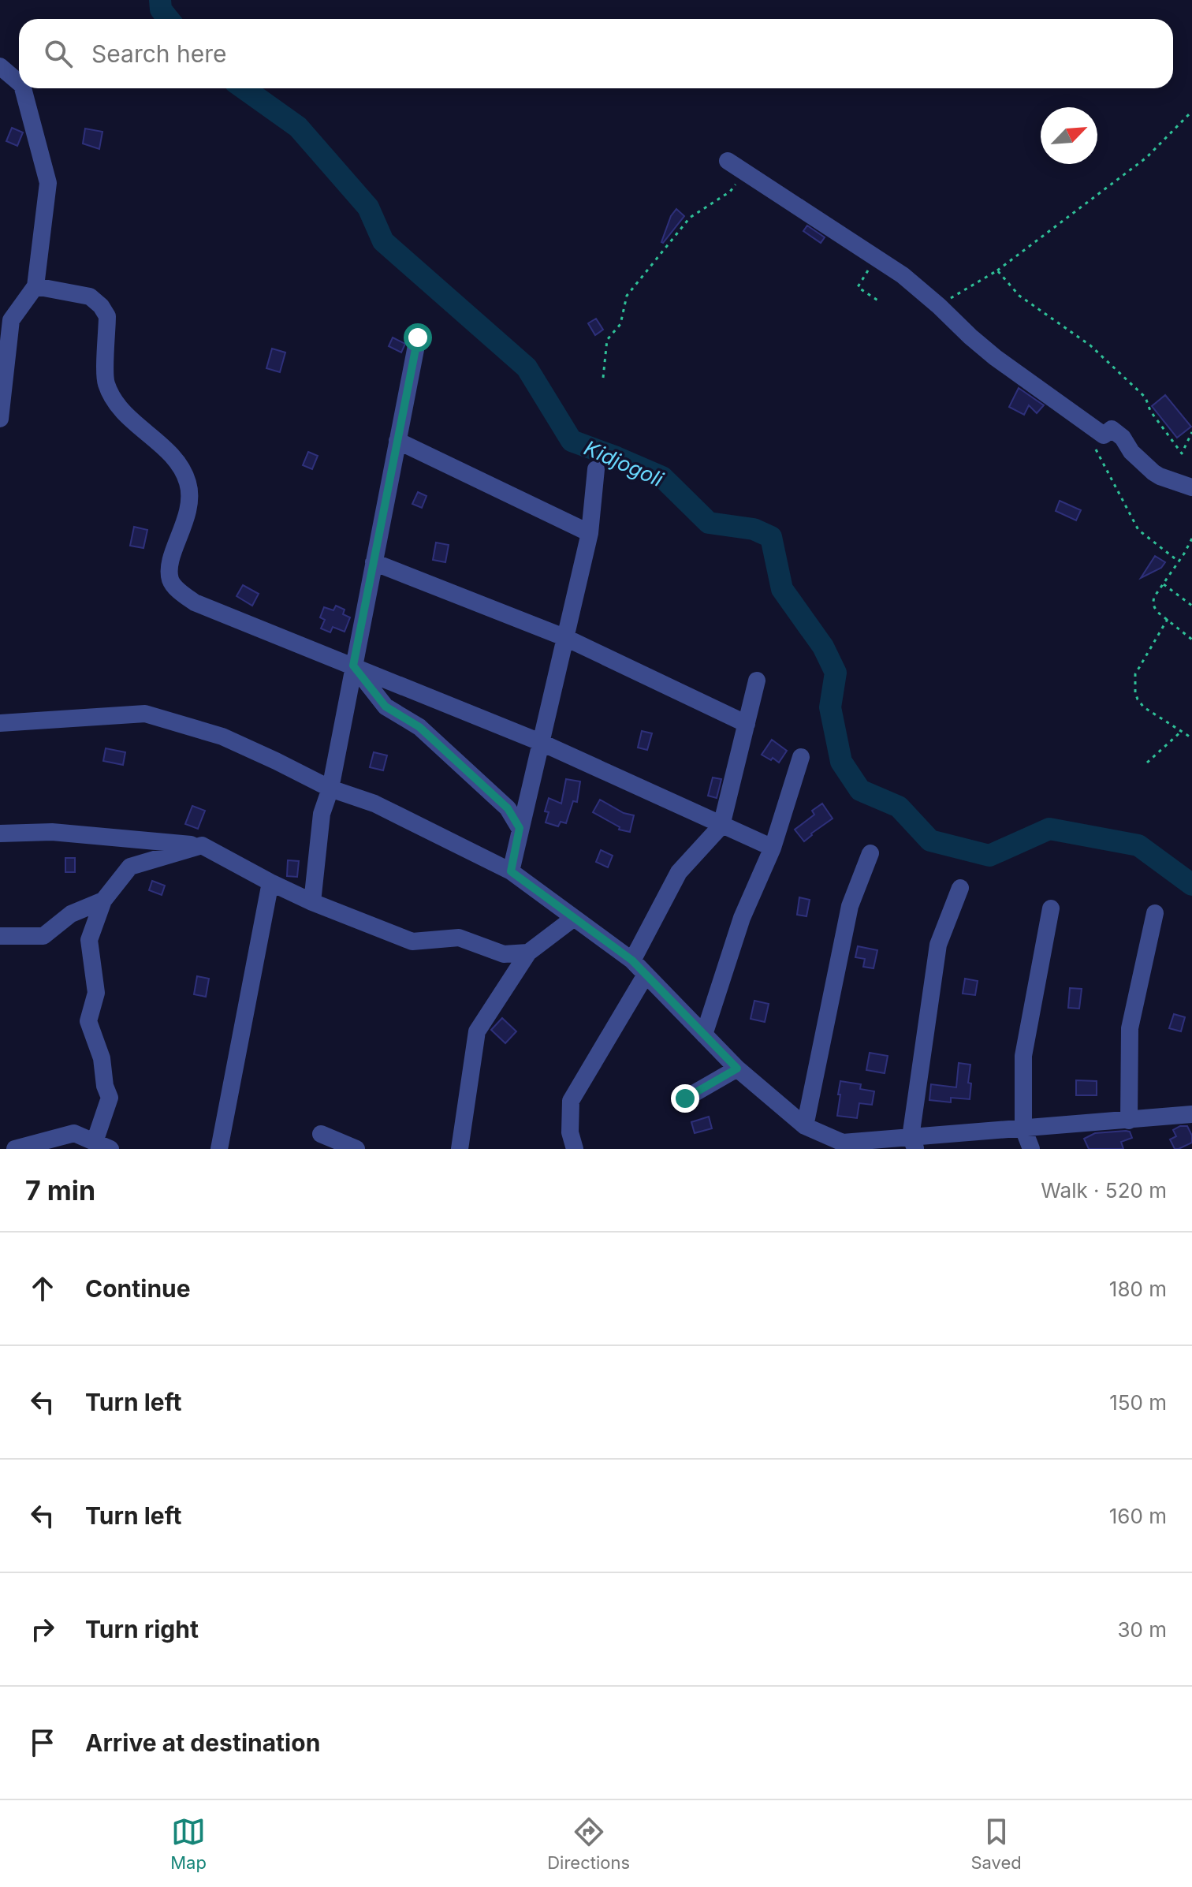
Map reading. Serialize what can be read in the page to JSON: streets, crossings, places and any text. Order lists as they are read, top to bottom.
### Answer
{
  "water": ["Kidjogoli"],
  "north": "top right",
  "page": {
    "search": "Search here",
    "heading": ["7 min", "Walk · 520 m"],
    "list": [
      ["Continue", "180 m"],
      ["Turn left", "150 m"],
      ["Turn left", "160 m"],
      ["Turn right", "30 m"],
      "Arrive at destination"
    ],
    "nav": ["Map", "Directions", "Saved"]
  }
}
